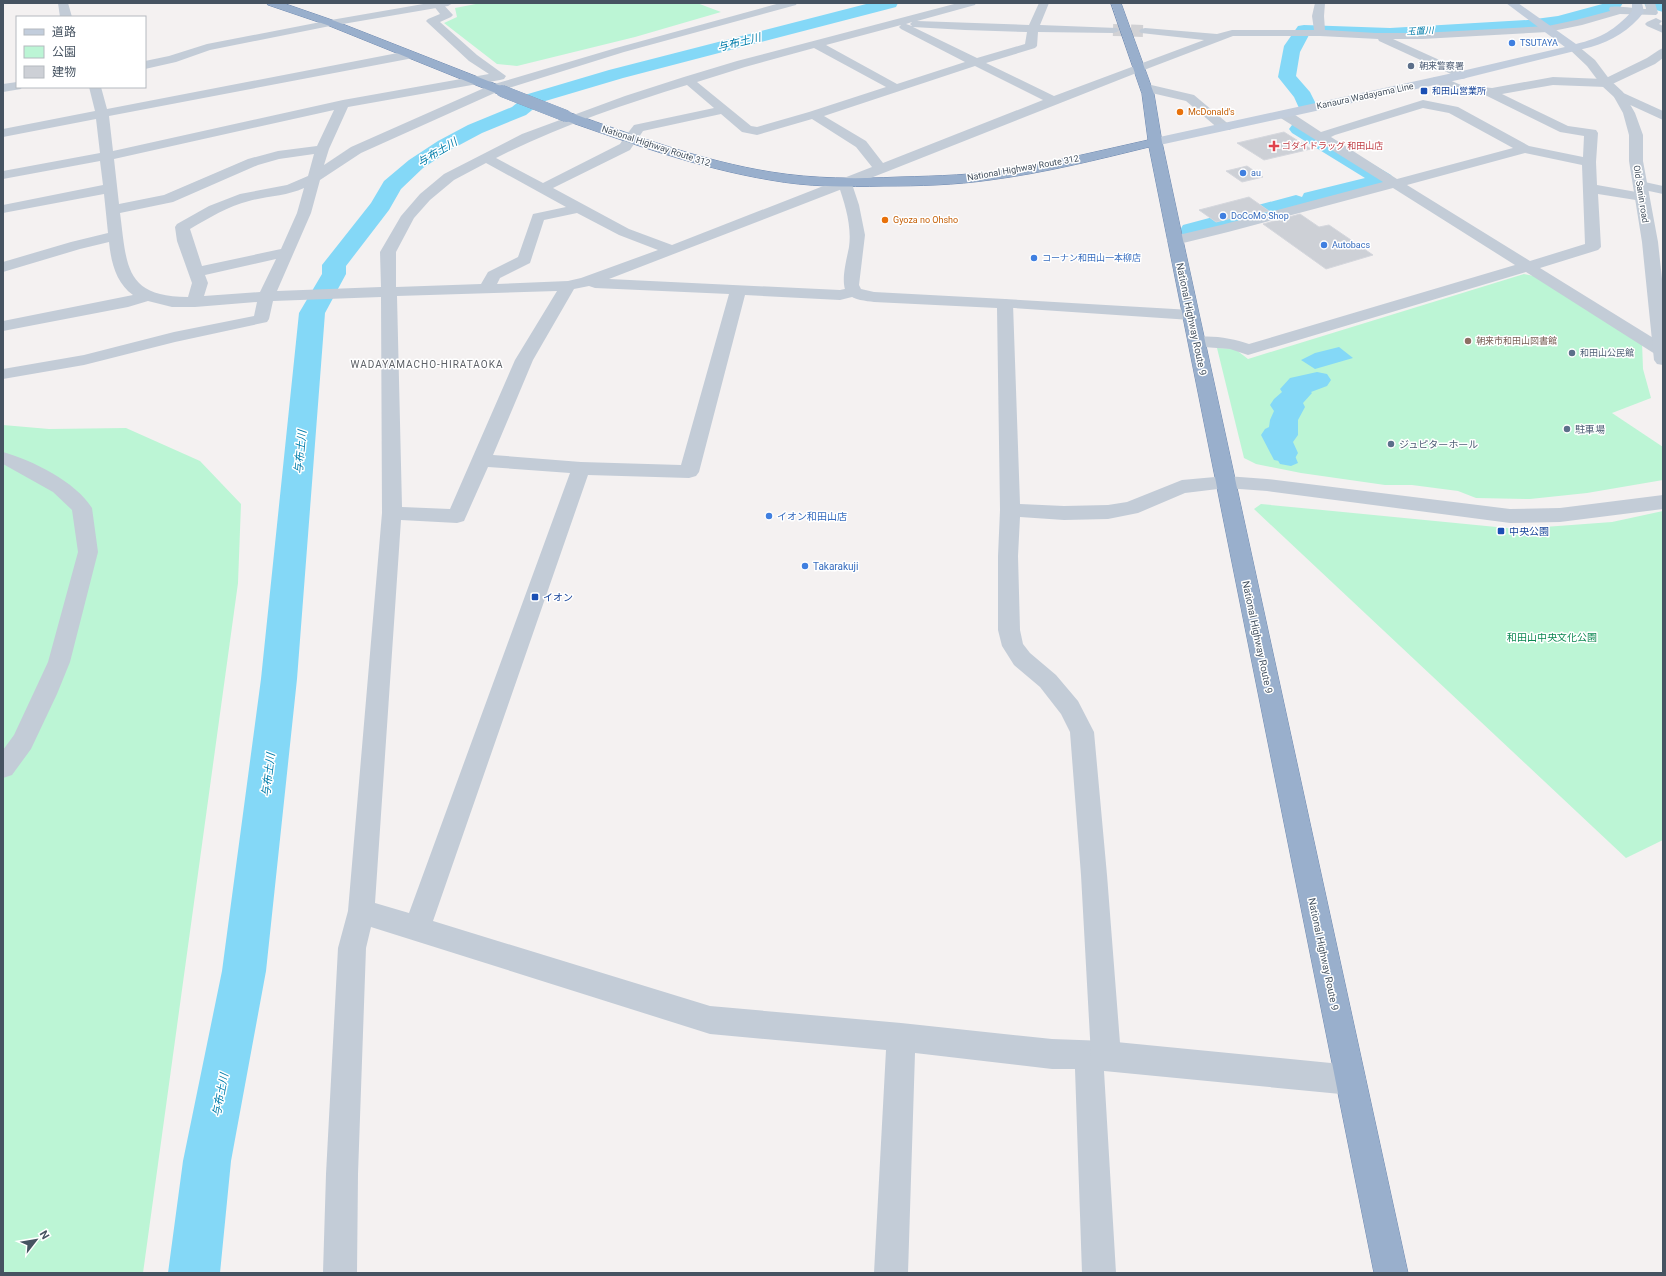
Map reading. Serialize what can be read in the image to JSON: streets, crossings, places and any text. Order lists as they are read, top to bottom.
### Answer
{
  "streets": {
    "highway": ["National Highway Route 312", "National Highway Route 9"],
    "main road": ["Kanaura Wadayama Line"],
    "street": ["Old Sanin road"]
  },
  "crossings": [
    ["Kanaura Wadayama Line", "National Highway Route 312"],
    ["Kanaura Wadayama Line", "Old Sanin road"],
    ["Kanaura Wadayama Line", "National Highway Route 9"],
    ["National Highway Route 312", "National Highway Route 9"]
  ],
  "districts": ["WADAYAMACHO-HIRATAOKA"],
  "water": ["玉置川", "与布土川"],
  "parks": ["和田山中央文化公園"],
  "places": {
    "other": [
      "TSUTAYA",
      "朝来警察署",
      "McDonald's",
      "au",
      "DoCoMo Shop",
      "Gyoza no Ohsho",
      "Autobacs",
      "コーナン和田山一本柳店",
      "朝来市和田山図書館",
      "和田山公民館",
      "駐車場",
      "ジュピターホール",
      "イオン和田山店",
      "Takarakuji"
    ],
    "transit": ["和田山営業所", "中央公園", "イオン"],
    "health": ["ゴダイドラッグ 和田山店"]
  },
  "legend": ["道路", "公園", "建物"],
  "north": "top right"
}
